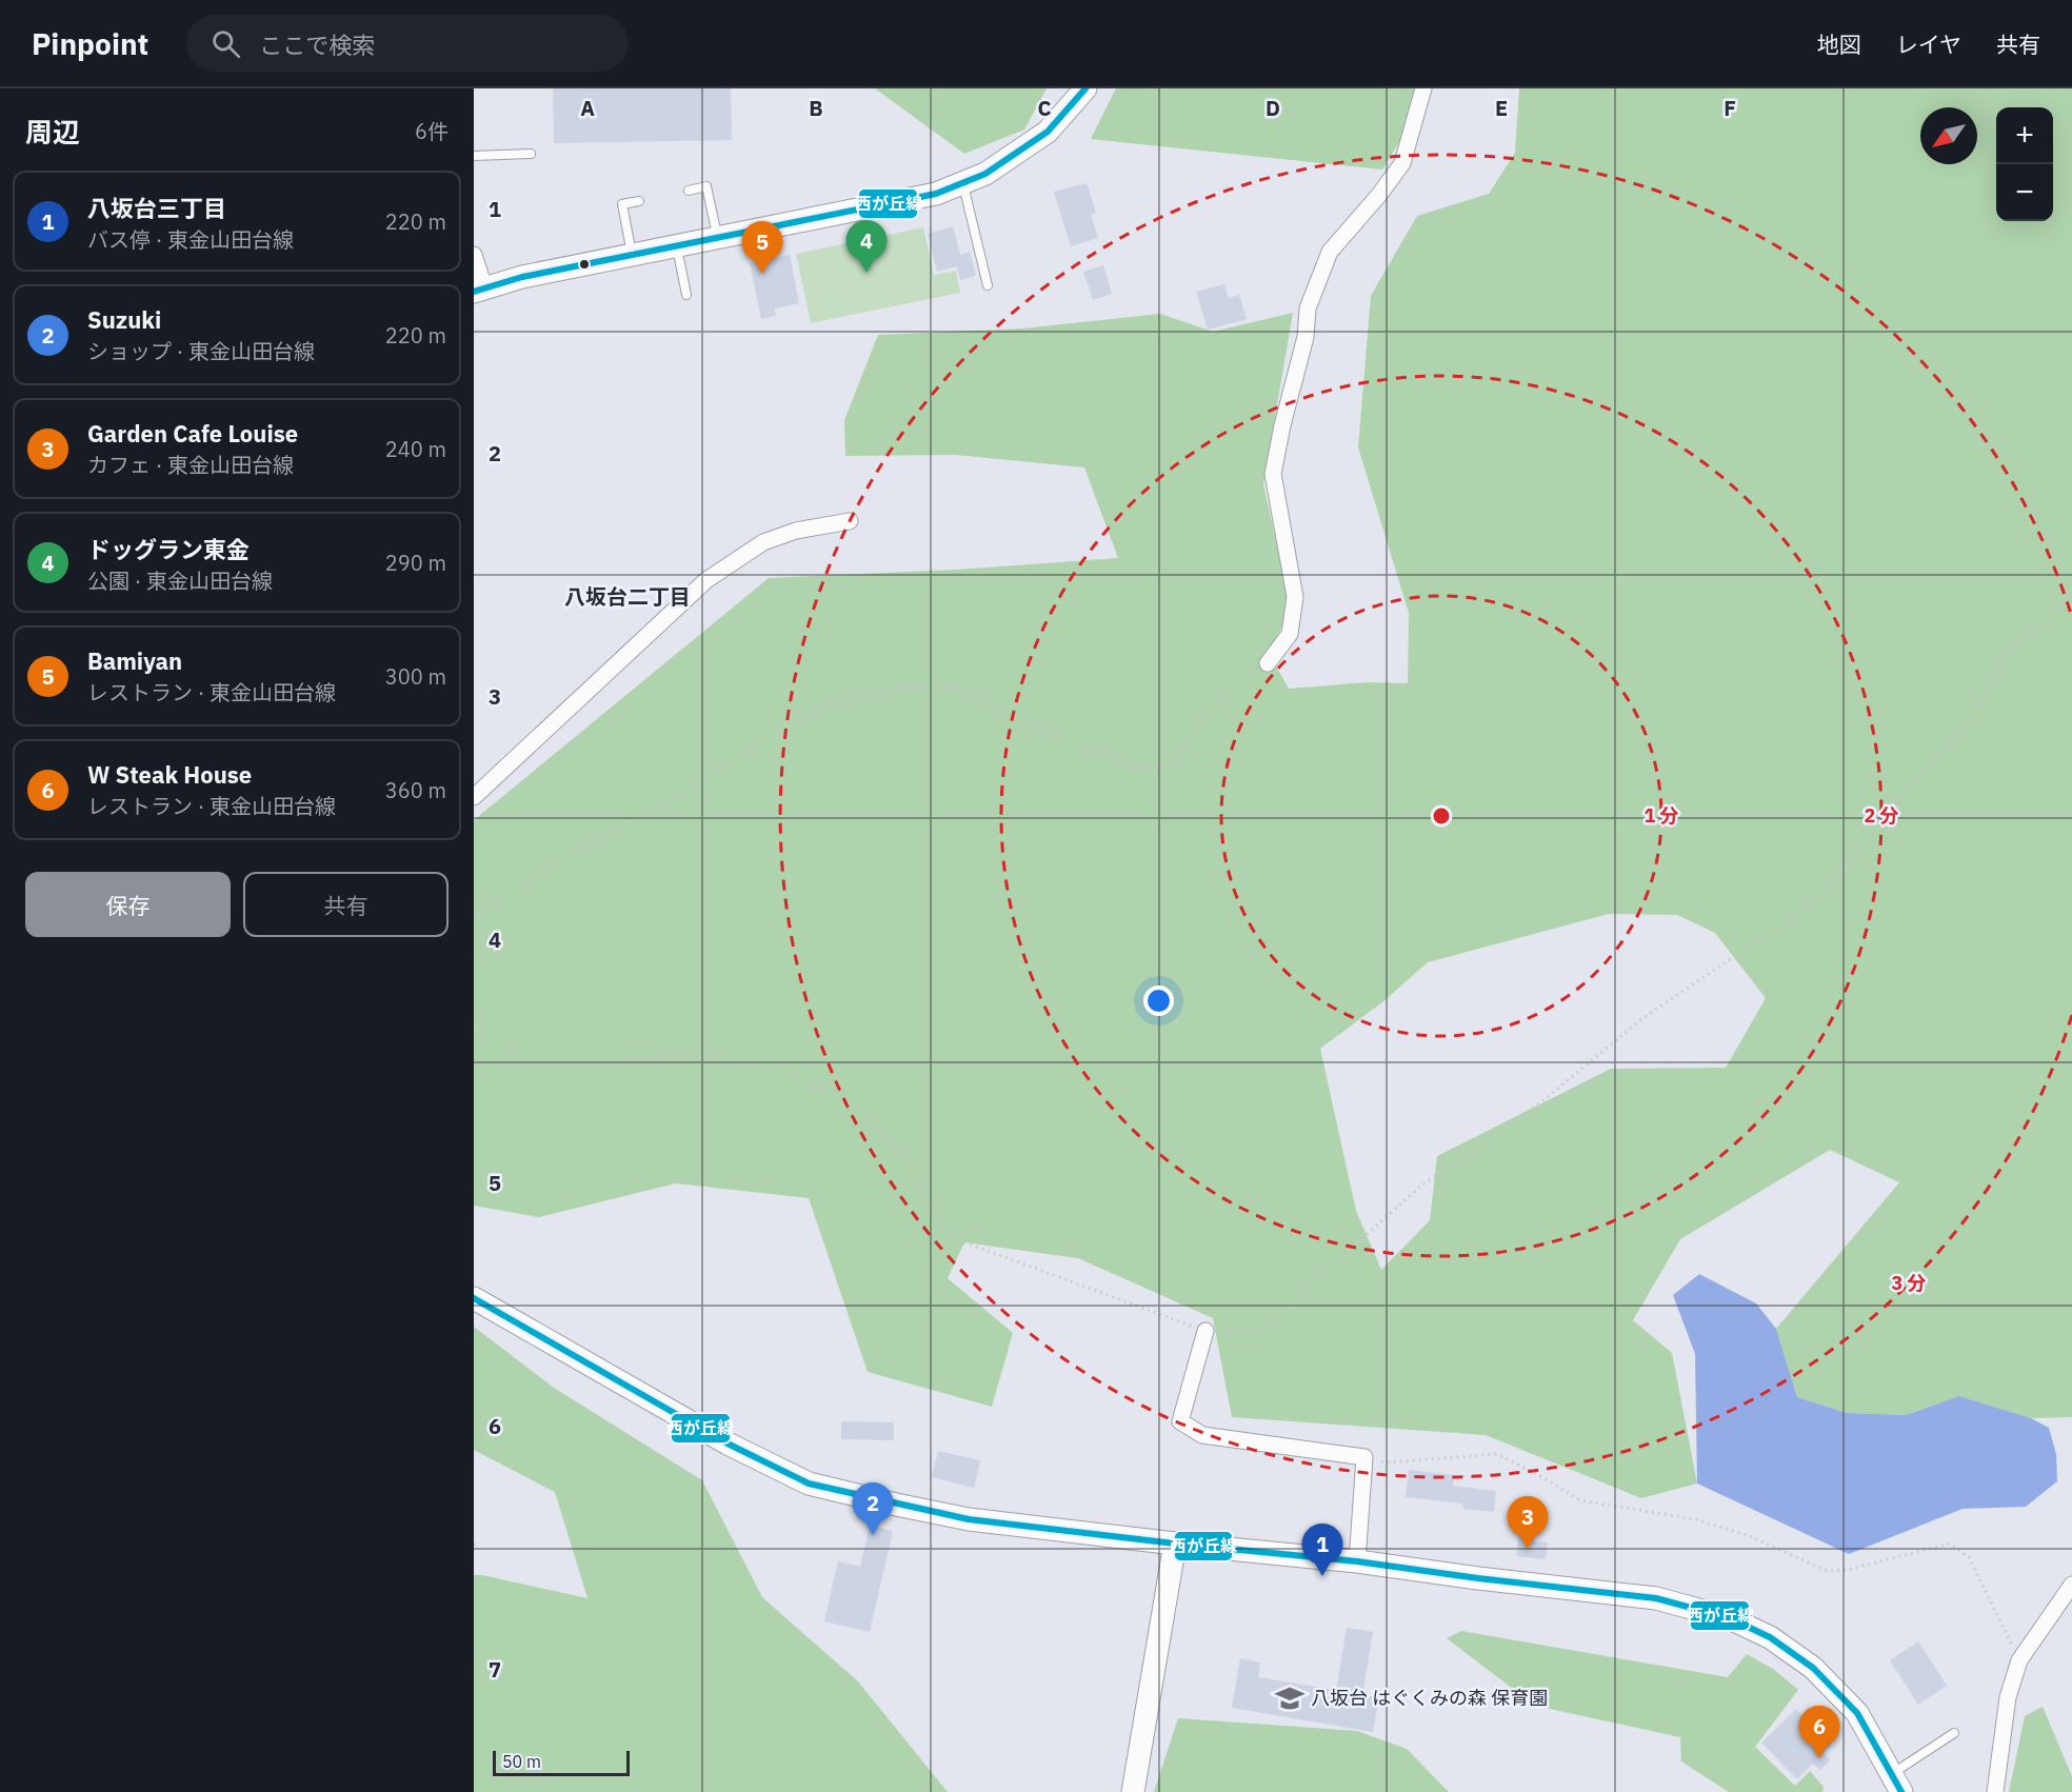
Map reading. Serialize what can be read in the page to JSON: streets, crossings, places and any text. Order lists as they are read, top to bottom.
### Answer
{
  "districts": ["八坂台二丁目"],
  "places": {
    "school or university": ["八坂台 はぐくみの森 保育園"]
  },
  "lines": ["transit line 西が丘線"],
  "scale_bar": "50 m",
  "north": "bottom left",
  "page": {
    "header": "Pinpoint",
    "search": "ここで検索",
    "nav": ["地図", "レイヤ", "共有"],
    "heading": ["周辺", "6件"],
    "map_buttons": ["+", "−"],
    "list": [
      {
        "mark": "1",
        "name": "八坂台三丁目",
        "note": "バス停 · 東金山田台線",
        "value": "220 m"
      },
      {
        "mark": "2",
        "name": "Suzuki",
        "note": "ショップ · 東金山田台線",
        "value": "220 m"
      },
      {
        "mark": "3",
        "name": "Garden Cafe Louise",
        "note": "カフェ · 東金山田台線",
        "value": "240 m"
      },
      {
        "mark": "4",
        "name": "ドッグラン東金",
        "note": "公園 · 東金山田台線",
        "value": "290 m"
      },
      {
        "mark": "5",
        "name": "Bamiyan",
        "note": "レストラン · 東金山田台線",
        "value": "300 m"
      },
      {
        "mark": "6",
        "name": "W Steak House",
        "note": "レストラン · 東金山田台線",
        "value": "360 m"
      }
    ],
    "pins": [
      "4",
      "5",
      "2",
      "3",
      "1",
      "6"
    ],
    "buttons": ["保存", "共有"],
    "scale": "50 m"
  },
  "grid": {
    "columns": [
      "A",
      "B",
      "C",
      "D",
      "E",
      "F"
    ],
    "rows": [
      "1",
      "2",
      "3",
      "4",
      "5",
      "6",
      "7"
    ]
  },
  "rings": ["1 分", "2 分", "3 分"]
}
